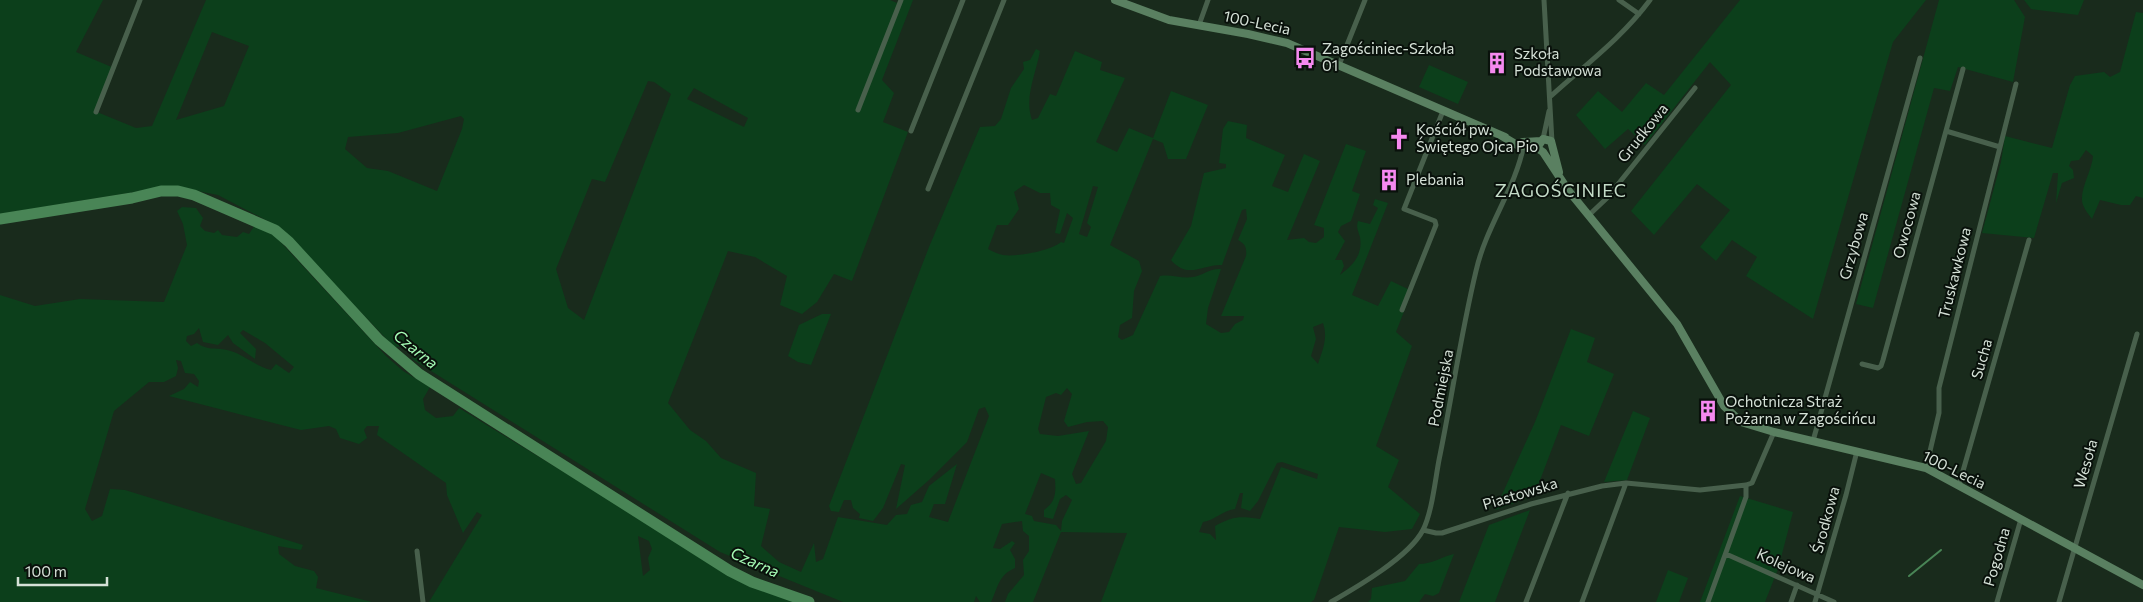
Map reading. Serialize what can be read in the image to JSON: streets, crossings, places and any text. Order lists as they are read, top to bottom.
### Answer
{
  "streets": {
    "street": [
      "100-Lecia",
      "Grudkowa",
      "Owocowa",
      "Grzybowa",
      "Truskawkowa",
      "Sucha",
      "Podmiejska",
      "Wesoła",
      "Piastowska",
      "Środkowa",
      "Pogodna",
      "Kolejowa"
    ]
  },
  "crossings": [
    ["100-Lecia", "Grudkowa"],
    ["100-Lecia", "Grzybowa"],
    ["100-Lecia", "Truskawkowa"],
    ["100-Lecia", "Sucha"],
    ["100-Lecia", "Podmiejska"],
    ["100-Lecia", "Wesoła"],
    ["100-Lecia", "Środkowa"],
    ["100-Lecia", "Pogodna"],
    ["Podmiejska", "Piastowska"],
    ["Środkowa", "Kolejowa"]
  ],
  "districts": ["ZAGOŚCINIEC"],
  "water": ["Czarna"],
  "places": {
    "bus stop": ["Zagościniec-Szkoła 01"],
    "building": ["Szkoła Podstawowa", "Plebania", "Ochotnicza Straż Pożarna w Zagościńcu"],
    "church": ["Kościół pw. Świętego Ojca Pio"]
  },
  "scale_bar": "100 m"
}
